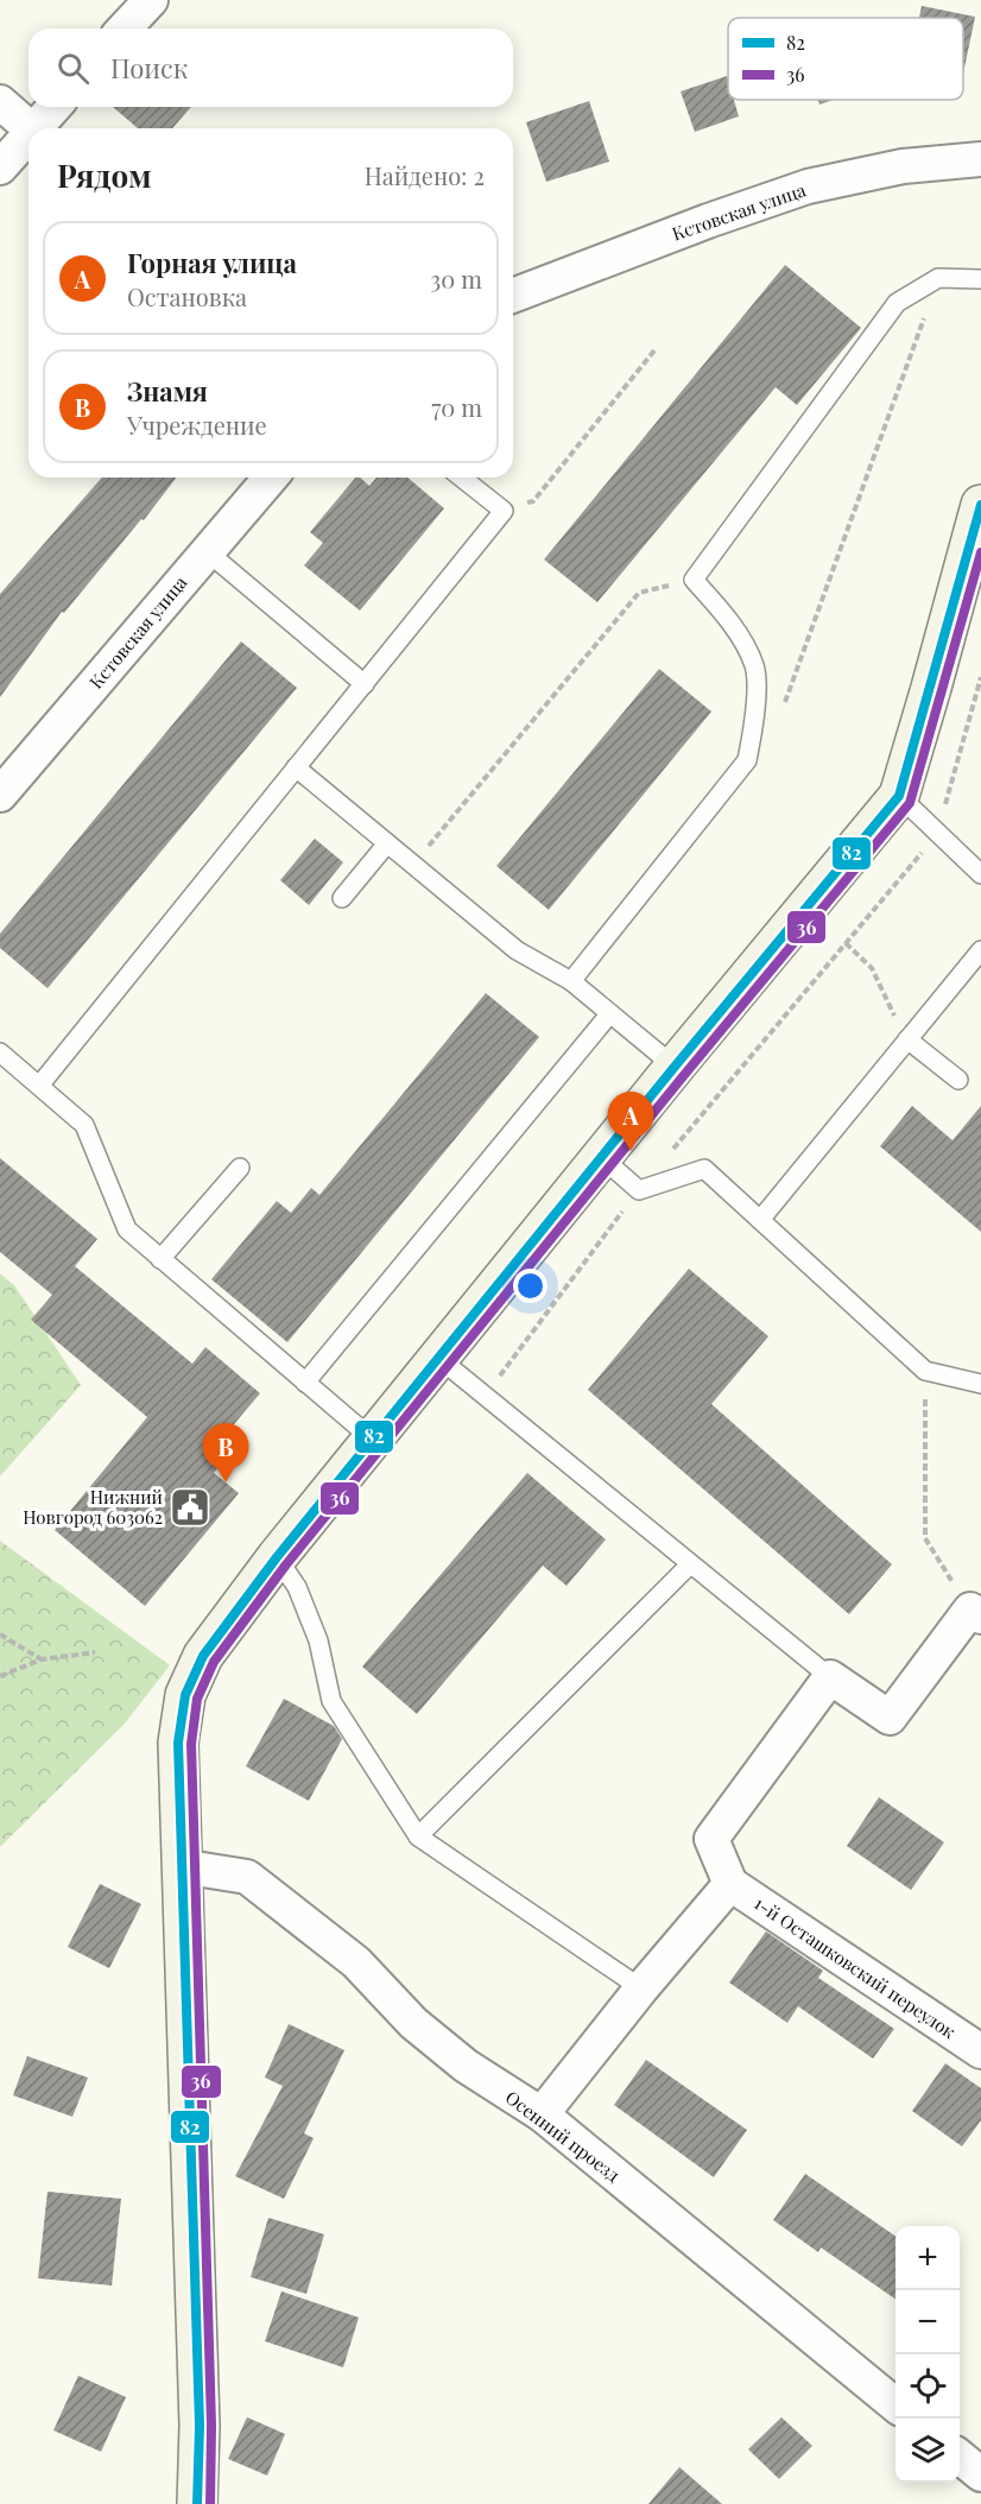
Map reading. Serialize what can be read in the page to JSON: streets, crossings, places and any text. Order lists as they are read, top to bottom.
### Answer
{
  "streets": {
    "street": ["Кстовская улица", "1-й Осташковский переулок", "Осенний проезд"]
  },
  "places": {
    "public building": ["Нижний Новгород 603062"]
  },
  "lines": ["transit line 82", "transit line 36"],
  "legend": ["82", "36"],
  "page": {
    "search": "Поиск",
    "heading": ["Рядом", "Найдено: 2"],
    "list": [
      {
        "mark": "A",
        "name": "Горная улица",
        "note": "Остановка",
        "value": "30 m"
      },
      {
        "mark": "B",
        "name": "Знамя",
        "note": "Учреждение",
        "value": "70 m"
      }
    ],
    "pins": ["A", "B"],
    "map_buttons": ["+", "−"]
  }
}
